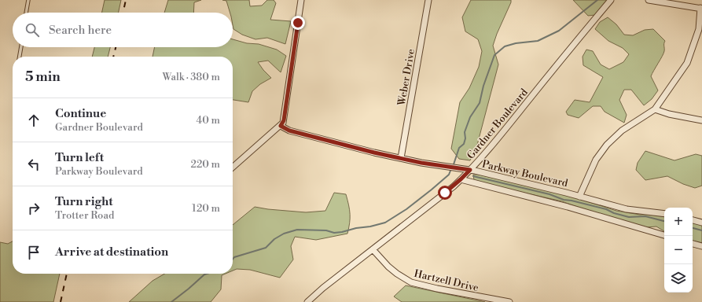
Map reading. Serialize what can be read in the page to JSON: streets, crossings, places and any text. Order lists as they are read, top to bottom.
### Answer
{
  "streets": {
    "street": [
      "Weber Drive",
      "Gardner Boulevard",
      "Parkway Boulevard",
      "Hartzell Drive"
    ]
  },
  "crossings": [
    ["Weber Drive", "Parkway Boulevard"],
    ["Gardner Boulevard", "Parkway Boulevard"],
    ["Gardner Boulevard", "Hartzell Drive"]
  ],
  "page": {
    "search": "Search here",
    "heading": ["5 min", "Walk · 380 m"],
    "list": [
      ["Continue", "Gardner Boulevard", "40 m"],
      ["Turn left", "Parkway Boulevard", "220 m"],
      ["Turn right", "Trotter Road", "120 m"],
      "Arrive at destination"
    ],
    "map_buttons": ["+", "−"]
  }
}
